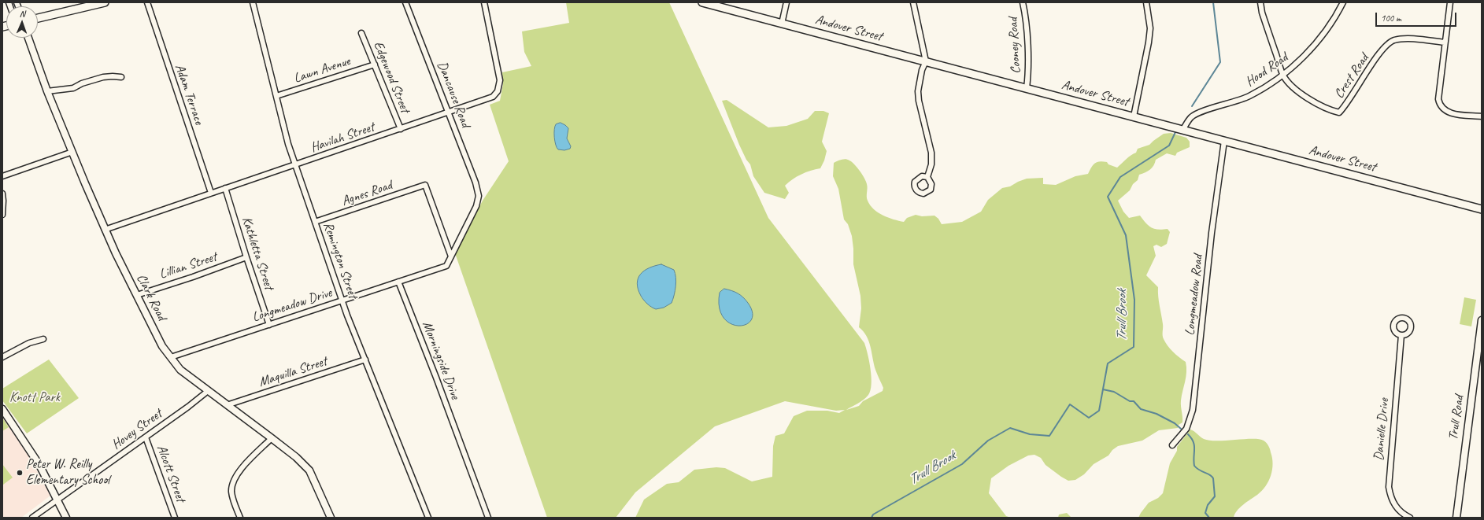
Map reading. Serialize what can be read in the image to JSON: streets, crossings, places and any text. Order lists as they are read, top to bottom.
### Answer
{
  "streets": {
    "main road": ["Andover Street"],
    "street": [
      "Cooney Road",
      "Lawn Avenue",
      "Hood Road",
      "Crest Road",
      "Edgewood Street",
      "Adam Terrace",
      "Dancause Road",
      "Havilah Street",
      "Agnes Road",
      "Kathletta Street",
      "Remington Street",
      "Lillian Street",
      "Longmeadow Road",
      "Clark Road",
      "Longmeadow Drive",
      "Morningside Drive",
      "Maquilla Street",
      "Trull Road",
      "Hovey Street",
      "Danielle Drive",
      "Alcott Street"
    ]
  },
  "crossings": [
    ["Andover Street", "Cooney Road"],
    ["Andover Street", "Hood Road"],
    ["Andover Street", "Longmeadow Road"],
    ["Lawn Avenue", "Edgewood Street"],
    ["Lawn Avenue", "Remington Street"],
    ["Hood Road", "Crest Road"],
    ["Edgewood Street", "Havilah Street"],
    ["Adam Terrace", "Havilah Street"],
    ["Dancause Road", "Havilah Street"],
    ["Dancause Road", "Longmeadow Drive"],
    ["Havilah Street", "Kathletta Street"],
    ["Havilah Street", "Remington Street"],
    ["Havilah Street", "Clark Road"],
    ["Agnes Road", "Remington Street"],
    ["Agnes Road", "Longmeadow Drive"],
    ["Kathletta Street", "Lillian Street"],
    ["Kathletta Street", "Longmeadow Drive"],
    ["Remington Street", "Longmeadow Drive"],
    ["Remington Street", "Maquilla Street"],
    ["Lillian Street", "Clark Road"],
    ["Clark Road", "Longmeadow Drive"],
    ["Clark Road", "Maquilla Street"],
    ["Clark Road", "Hovey Street"],
    ["Longmeadow Drive", "Morningside Drive"],
    ["Hovey Street", "Alcott Street"]
  ],
  "water": ["Trull Brook"],
  "parks": ["Knott Park"],
  "places": ["Peter W. Reilly Elementary School"],
  "scale_bar": "100 m",
  "north": "top"
}
